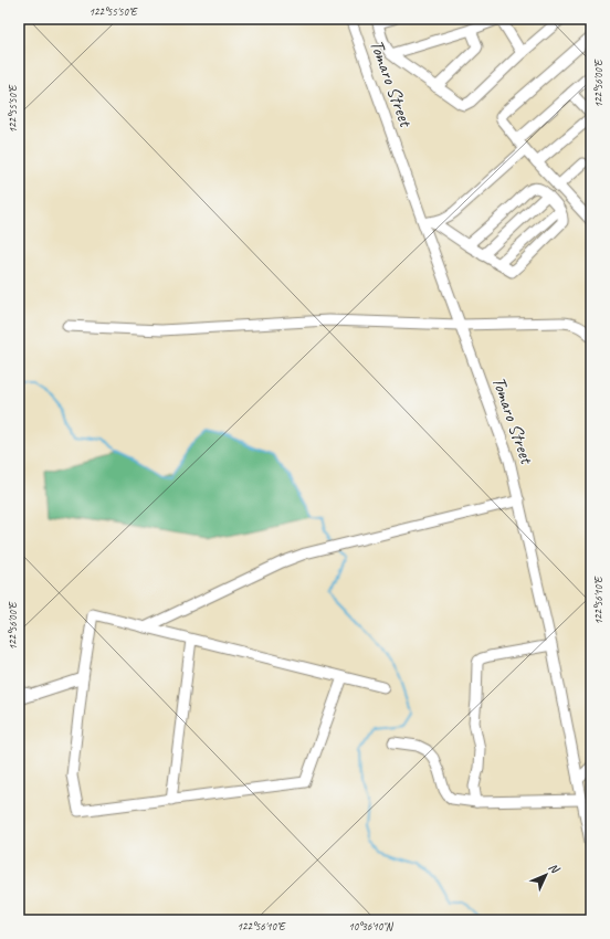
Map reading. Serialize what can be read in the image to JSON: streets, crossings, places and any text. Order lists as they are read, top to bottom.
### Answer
{
  "streets": {
    "street": ["Tomaro Street"]
  },
  "north": "top right",
  "coordinates": [
    "122°55'50\"E",
    "122°56'00\"E",
    "122°56'10\"E",
    "10°36'10\"N"
  ]
}
